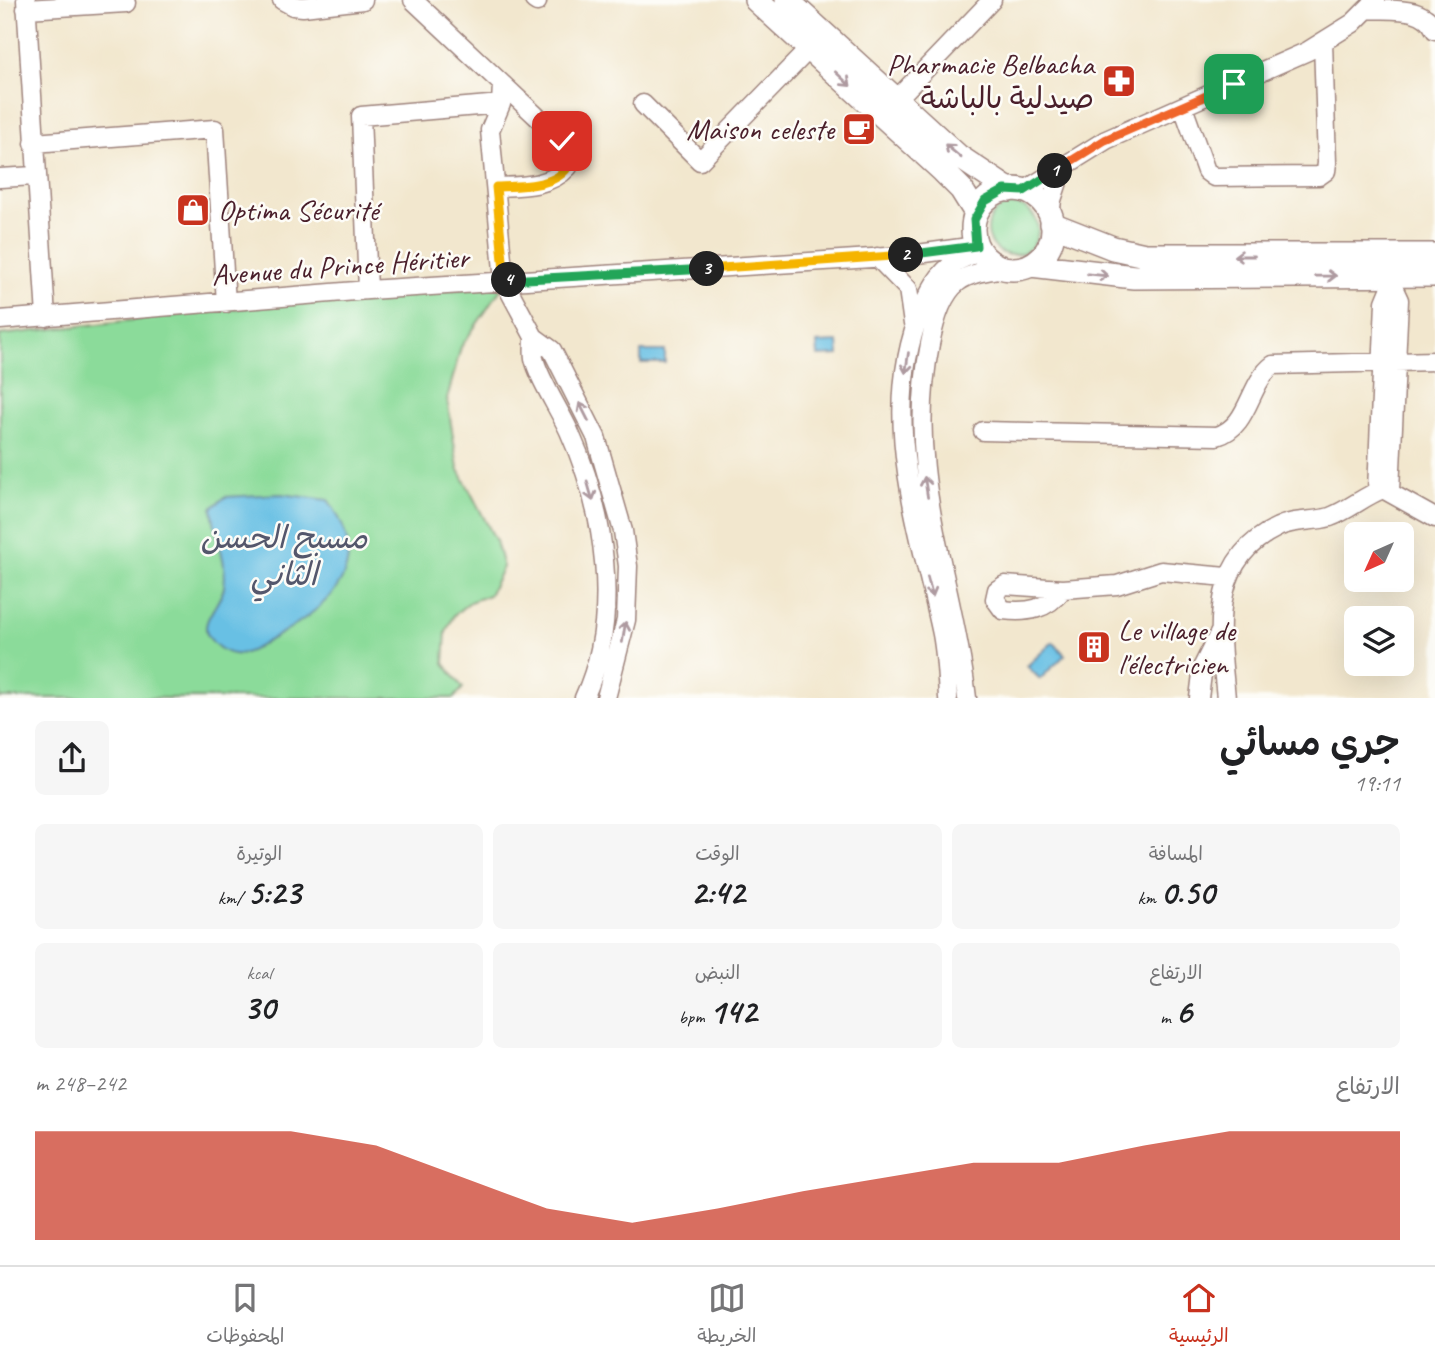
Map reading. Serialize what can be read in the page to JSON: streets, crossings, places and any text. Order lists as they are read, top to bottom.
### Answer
{
  "streets": {
    "street": ["Avenue du Prince Héritier"]
  },
  "water": ["مسبح الحسن الثاني"],
  "places": {
    "pharmacy": ["Pharmacie Belbacha صيدلية بالباشة"],
    "cafe": ["Maison celeste"],
    "shop": ["Optima Sécurité"],
    "building": ["Le village de l'électricien"]
  },
  "north": "bottom left",
  "page": {
    "pins": [
      "1",
      "2",
      "3",
      "4"
    ],
    "heading": ["جري مسائي", "19:11"],
    "stats": [
      ["المسافة", "0.50 km"],
      ["الوقت", "2:42"],
      ["الوتيرة", "5:23 /km"],
      ["الارتفاع", "6 m"],
      ["النبض", "142 bpm"],
      ["kcal", "30"]
    ],
    "chart": ["الارتفاع", "242–248 m"],
    "tabs": ["الرئيسية", "الخريطة", "المحفوظات"]
  }
}
